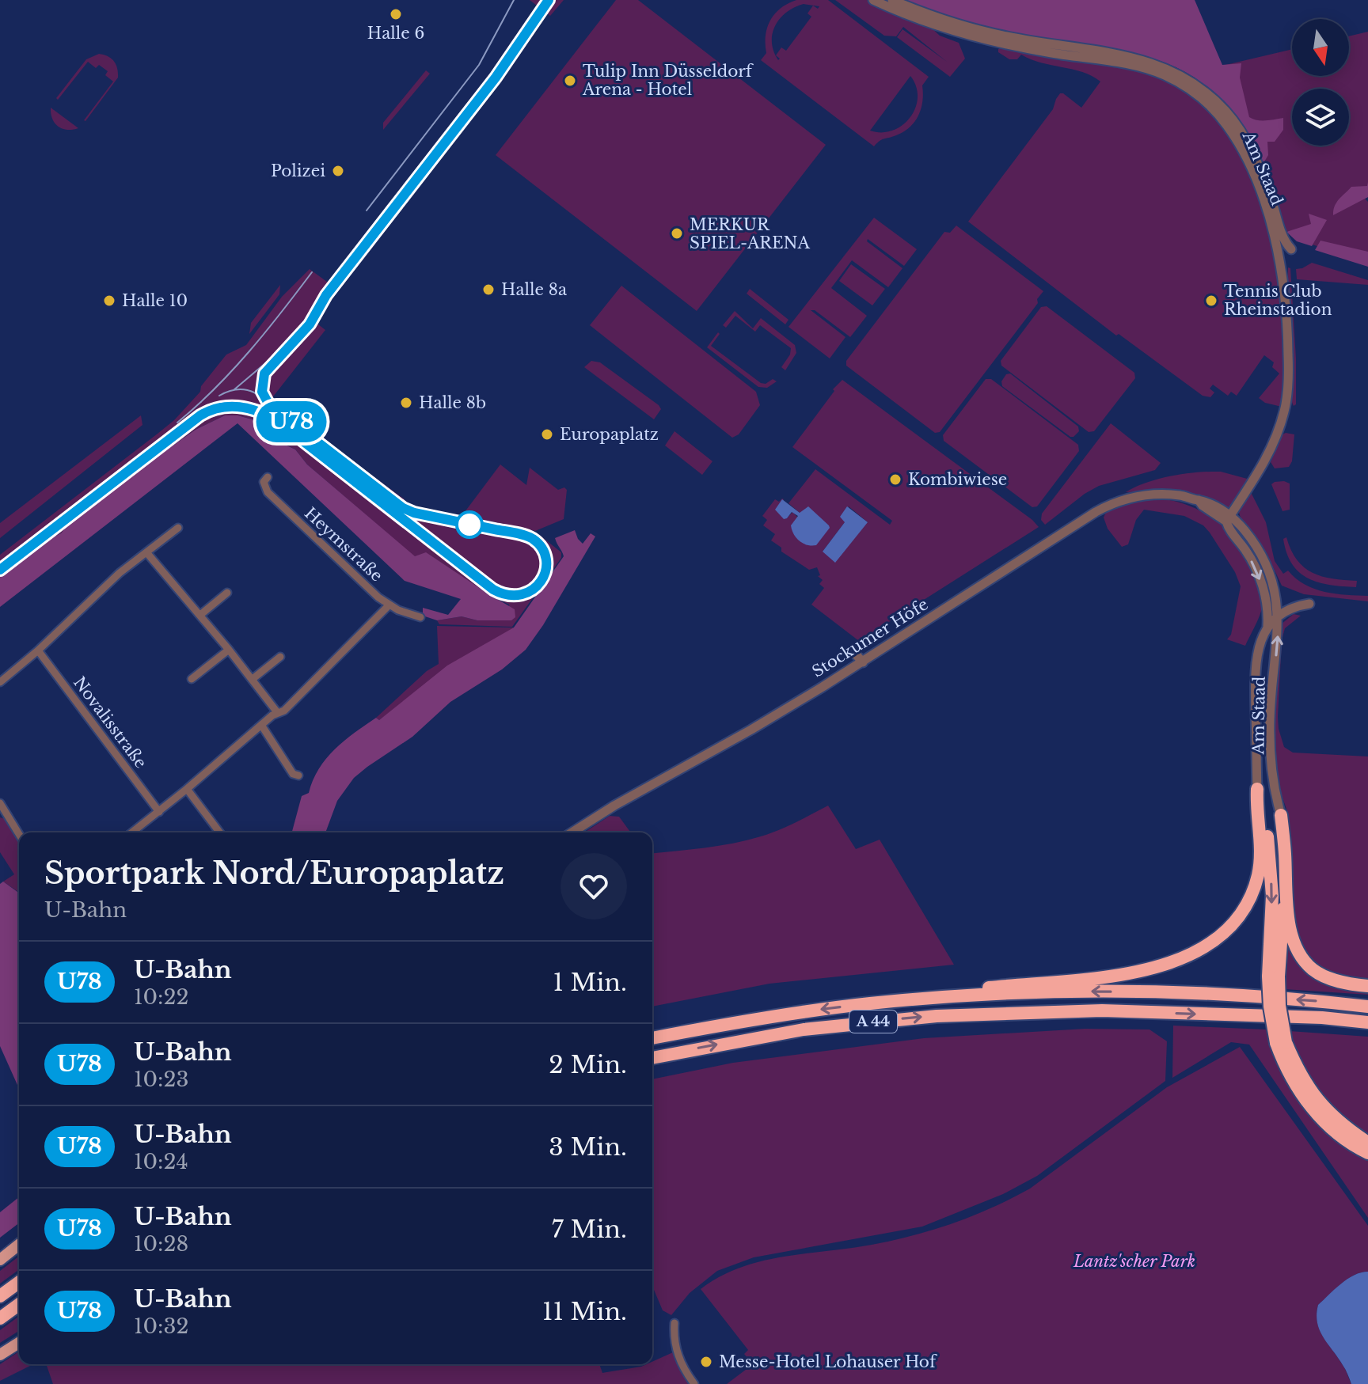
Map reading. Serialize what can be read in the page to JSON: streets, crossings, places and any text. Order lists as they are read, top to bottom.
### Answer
{
  "streets": {
    "highway": ["A 44"],
    "street": [
      "Am Staad",
      "Heymstraße",
      "Stockumer Höfe",
      "Novalisstraße"
    ]
  },
  "crossings": [
    ["Am Staad", "Stockumer Höfe"]
  ],
  "parks": ["Lantz'scher Park"],
  "places": [
    "Halle 6",
    "Tulip Inn Düsseldorf Arena - Hotel",
    "Polizei",
    "MERKUR SPIEL-ARENA",
    "Halle 8a",
    "Halle 10",
    "Tennis Club Rheinstadion",
    "Halle 8b",
    "Europaplatz",
    "Kombiwiese",
    "Messe-Hotel Lohauser Hof"
  ],
  "lines": ["metro line U78"],
  "north": "bottom",
  "page": {
    "on_map": "U78",
    "heading": ["Sportpark Nord/Europaplatz", "U-Bahn"],
    "list": [
      {
        "mark": "U78",
        "name": "U-Bahn",
        "note": "10:22",
        "value": "1 Min."
      },
      {
        "mark": "U78",
        "name": "U-Bahn",
        "note": "10:23",
        "value": "2 Min."
      },
      {
        "mark": "U78",
        "name": "U-Bahn",
        "note": "10:24",
        "value": "3 Min."
      },
      {
        "mark": "U78",
        "name": "U-Bahn",
        "note": "10:28",
        "value": "7 Min."
      },
      {
        "mark": "U78",
        "name": "U-Bahn",
        "note": "10:32",
        "value": "11 Min."
      }
    ]
  }
}
